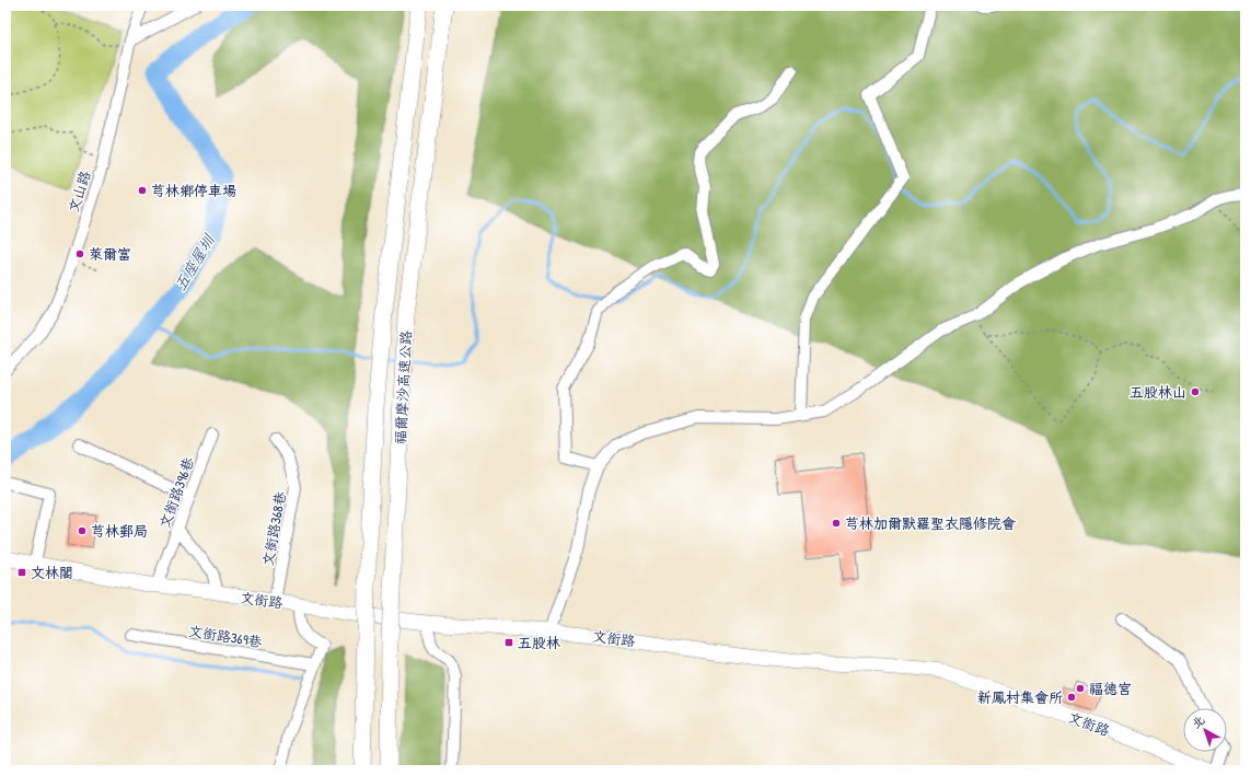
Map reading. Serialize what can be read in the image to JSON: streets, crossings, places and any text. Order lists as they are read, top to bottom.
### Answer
{
  "streets": {
    "highway": ["福爾摩沙高速公路"],
    "main road": ["文銜路"],
    "street": [
      "文山路",
      "文銜路396巷",
      "文銜路368巷",
      "文銜路369巷"
    ]
  },
  "crossings": [
    ["文銜路396巷", "文銜路"],
    ["文銜路368巷", "文銜路"]
  ],
  "water": ["五座屋圳"],
  "places": {
    "other": [
      "芎林鄉停車場",
      "萊爾富",
      "五股林山",
      "芎林加爾默羅聖衣隱修院會",
      "芎林郵局",
      "福德宮",
      "新鳳村集會所"
    ],
    "transit": ["文林閣", "五股林"]
  },
  "north": "top left"
}
